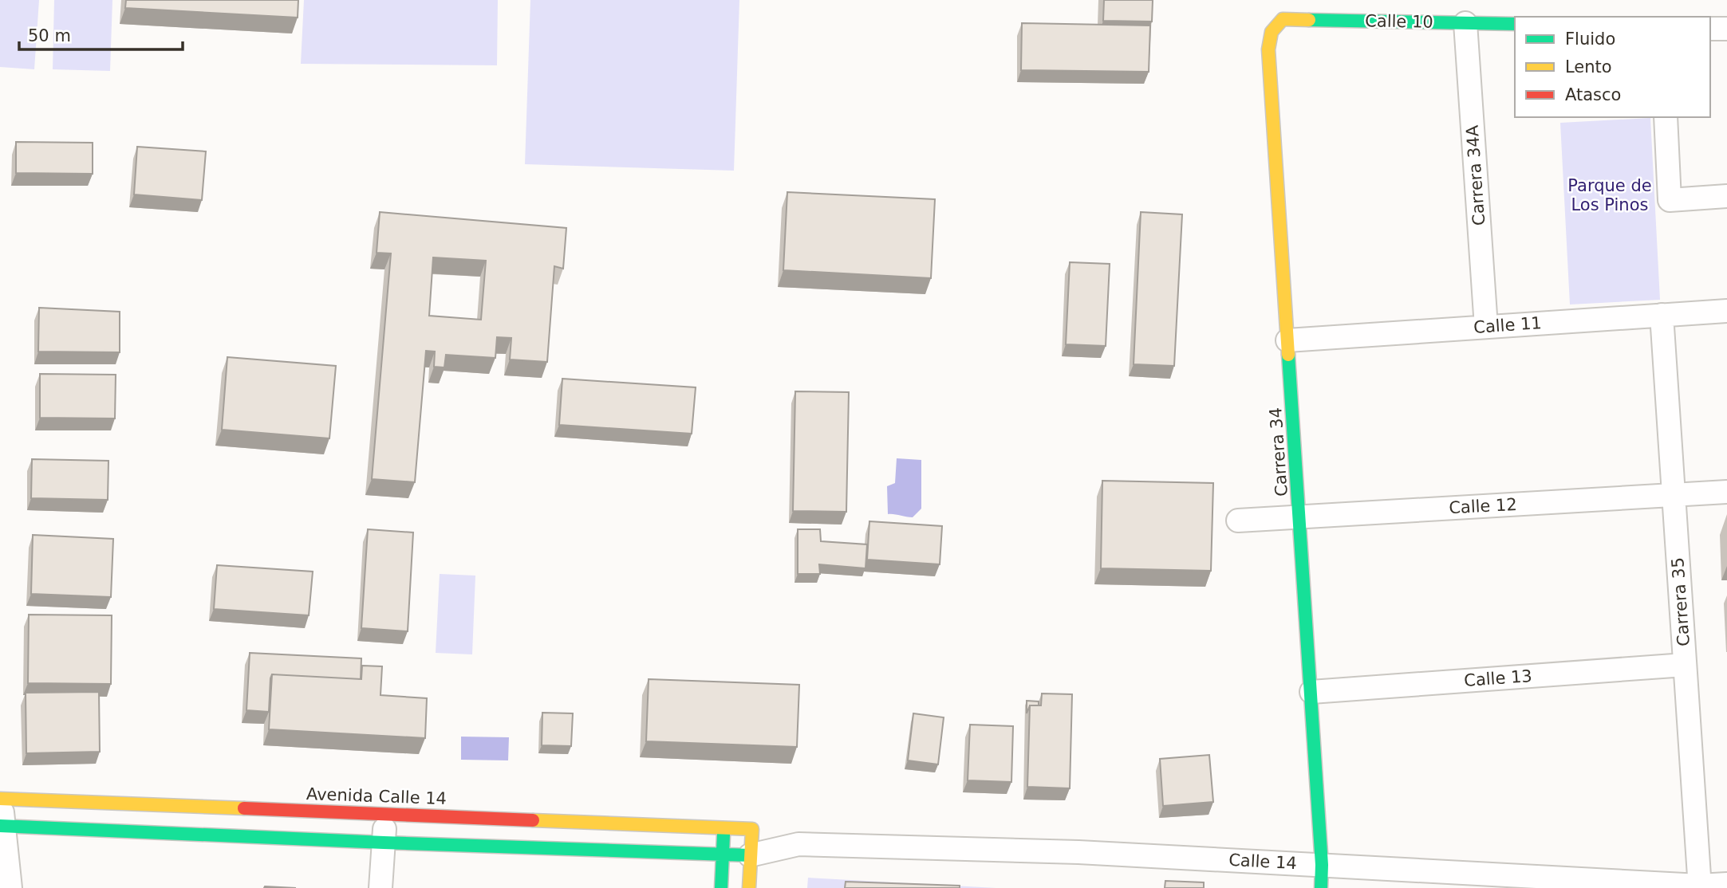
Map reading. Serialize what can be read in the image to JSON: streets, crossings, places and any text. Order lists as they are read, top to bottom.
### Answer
{
  "streets": {
    "main road": ["Calle 10", "Carrera 34", "Avenida Calle 14"],
    "street": [
      "Carrera 34A",
      "Calle 11",
      "Calle 12",
      "Carrera 35",
      "Calle 13",
      "Calle 14"
    ]
  },
  "crossings": [
    ["Calle 10", "Carrera 34A"],
    ["Calle 10", "Carrera 34"],
    ["Carrera 34A", "Calle 11"],
    ["Calle 11", "Carrera 34"],
    ["Calle 11", "Carrera 35"],
    ["Carrera 34", "Calle 12"],
    ["Carrera 34", "Calle 13"],
    ["Carrera 34", "Calle 14"],
    ["Calle 12", "Carrera 35"],
    ["Carrera 35", "Calle 13"],
    ["Carrera 35", "Calle 14"],
    ["Avenida Calle 14", "Calle 14"]
  ],
  "parks": ["Parque de Los Pinos"],
  "legend": ["Fluido", "Lento", "Atasco"],
  "scale_bar": "50 m"
}
